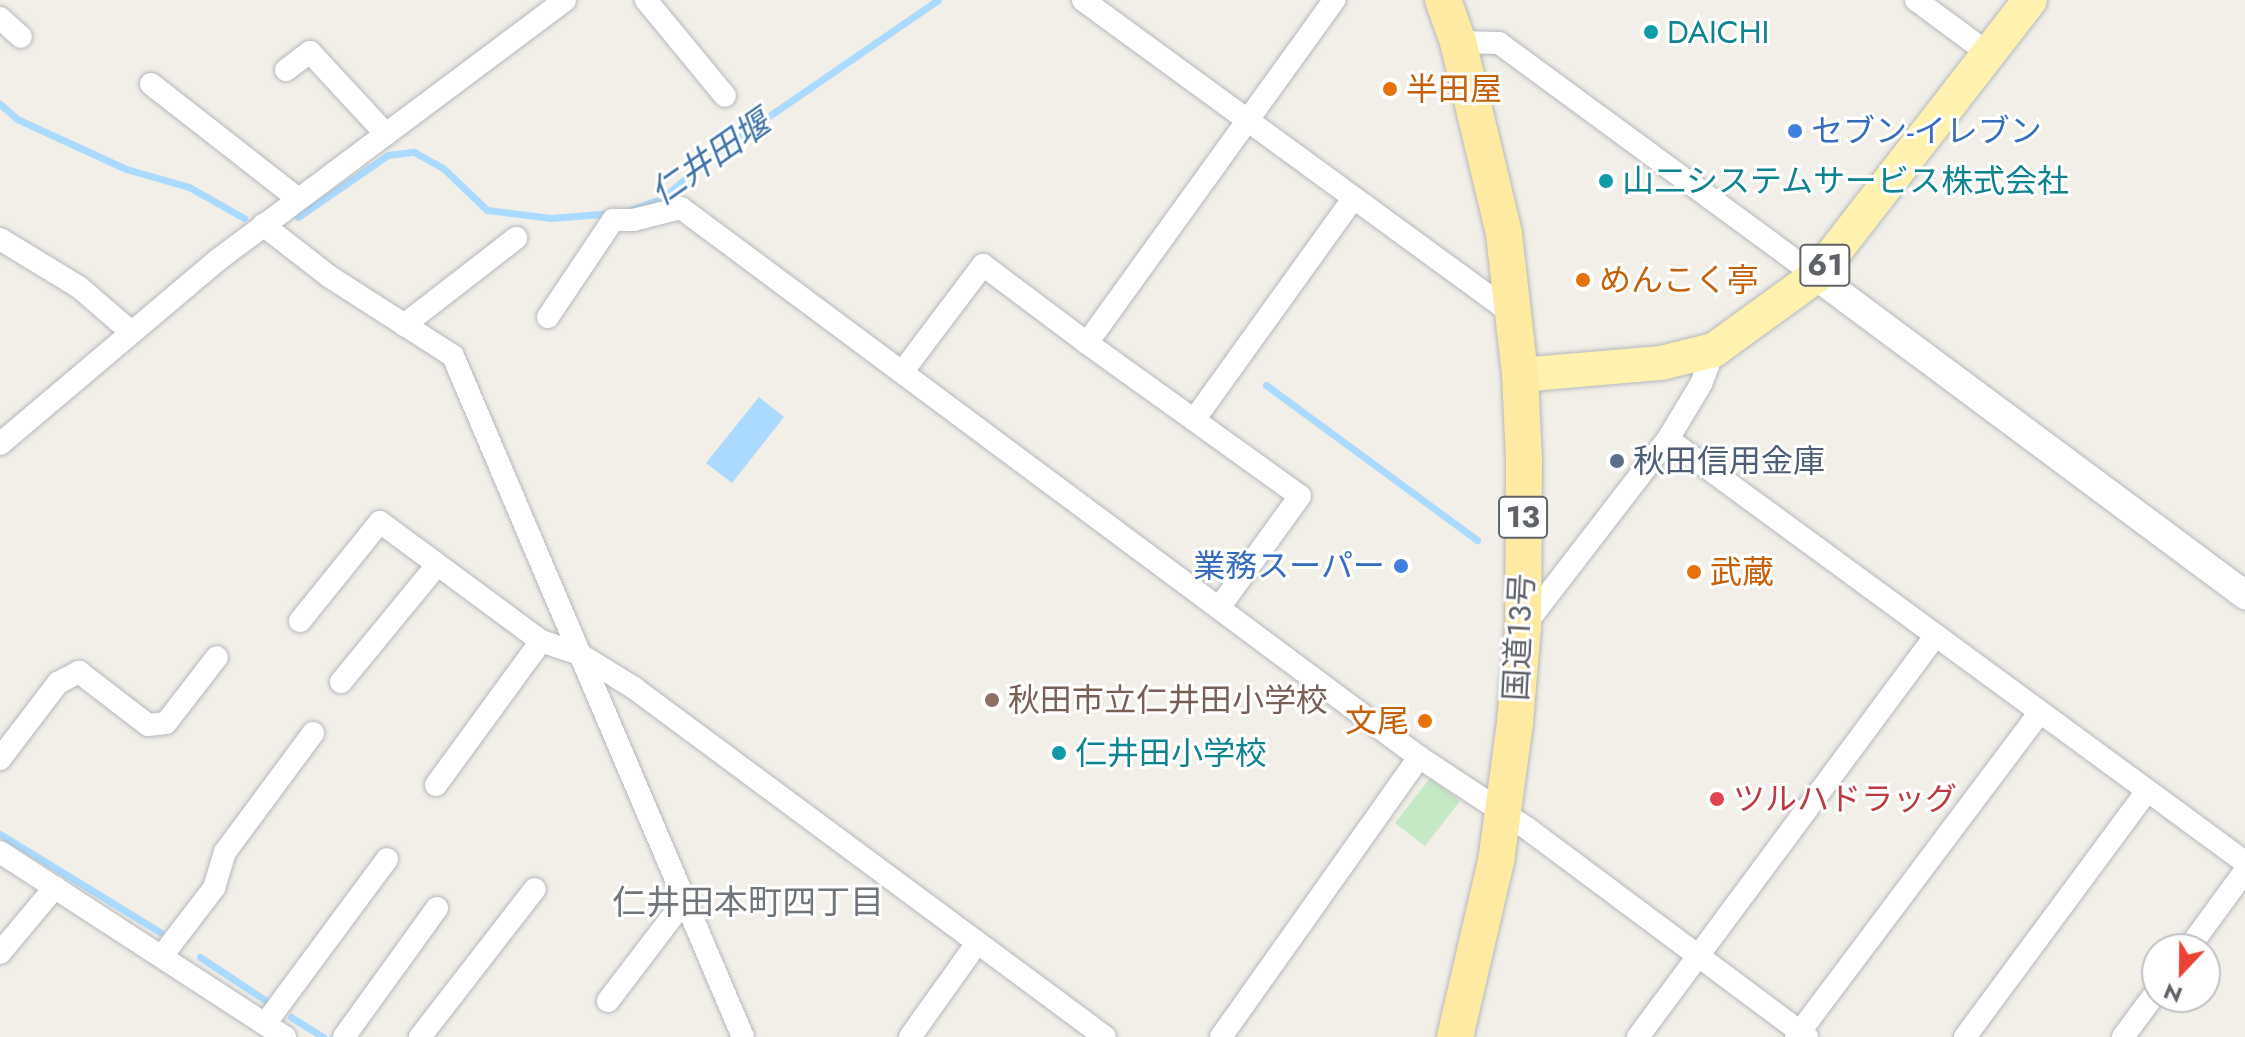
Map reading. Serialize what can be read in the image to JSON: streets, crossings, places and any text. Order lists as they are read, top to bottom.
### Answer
{
  "streets": {
    "highway": ["13", "国道13号"],
    "main road": ["61"]
  },
  "crossings": [
    ["61", "国道13号"]
  ],
  "districts": ["仁井田本町四丁目"],
  "water": ["仁井田堰"],
  "places": [
    "DAICHI",
    "半田屋",
    "セブン-イレブン",
    "山二システムサービス株式会社",
    "めんこく亭",
    "秋田信用金庫",
    "業務スーパー",
    "武蔵",
    "秋田市立仁井田小学校",
    "文尾",
    "仁井田小学校",
    "ツルハドラッグ"
  ],
  "north": "bottom"
}
